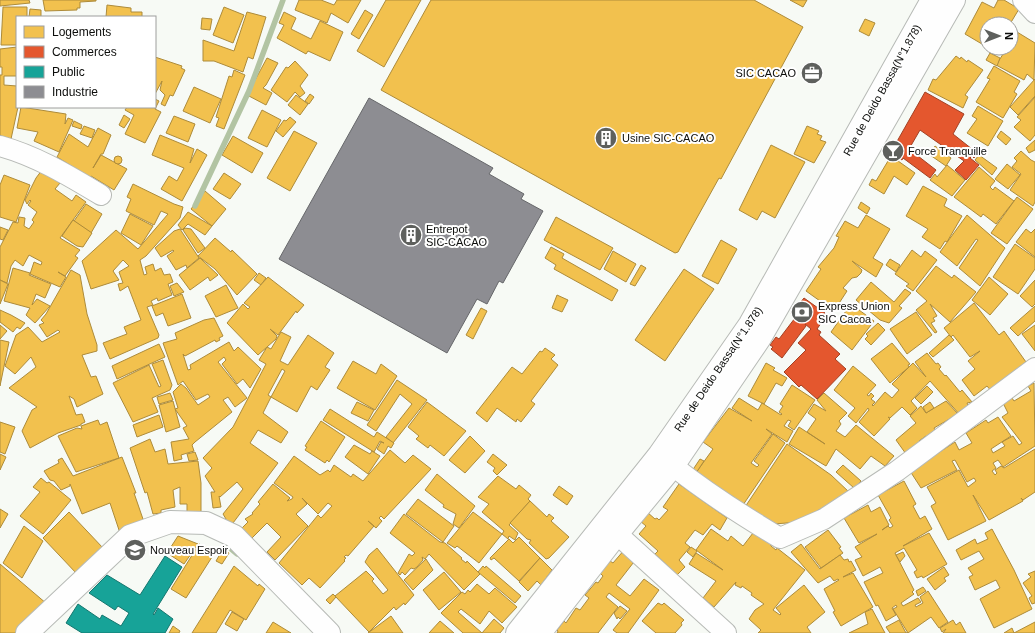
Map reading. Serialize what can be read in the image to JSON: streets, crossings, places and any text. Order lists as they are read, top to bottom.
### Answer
{
  "streets": {
    "main road": ["Rue de Deido Bassa(N°1.878)"]
  },
  "places": {
    "office": ["SIC CACAO"],
    "building": ["Usine SIC-CACAO", "Entrepot SIC-CACAO"],
    "bar": ["Force Tranquille"],
    "bank": ["Express Union SIC Cacoa"],
    "school or university": ["Nouveau Espoir"]
  },
  "legend": [
    "Logements",
    "Commerces",
    "Public",
    "Industrie"
  ],
  "north": "right"
}
